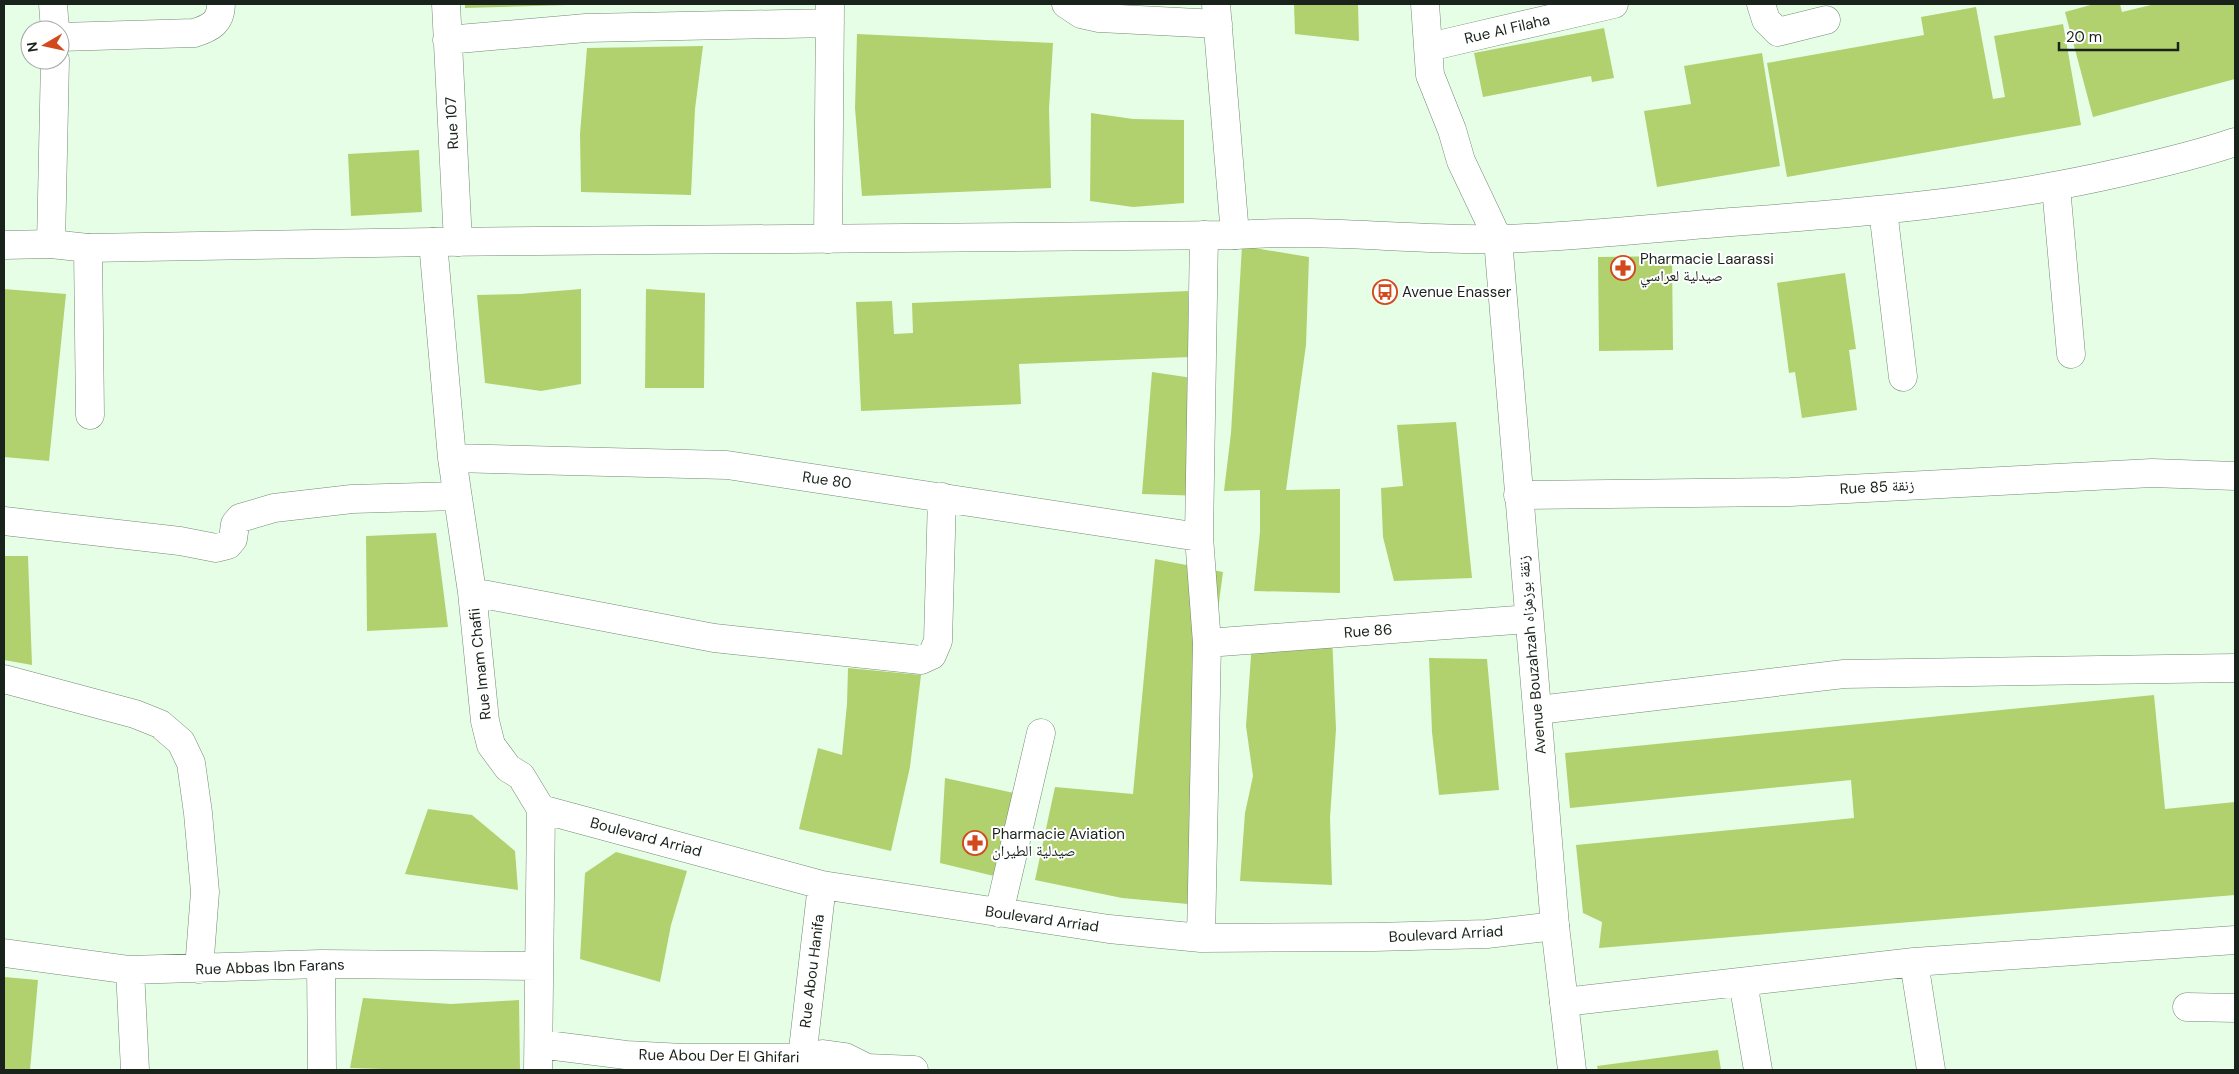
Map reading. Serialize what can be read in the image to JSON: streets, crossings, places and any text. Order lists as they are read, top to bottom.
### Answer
{
  "streets": {
    "street": [
      "Rue Al Filaha",
      "Rue 107",
      "Rue 80",
      "Rue 85 زنقة",
      "Rue 86",
      "Avenue Bouzahzah زنقة بوزهزاه",
      "Rue Imam Chafii",
      "Boulevard Arriad",
      "Rue Abbas Ibn Farans",
      "Rue Abou Hanifa",
      "Rue Abou Der El Ghifari"
    ]
  },
  "crossings": [
    ["Rue 107", "Rue Imam Chafii"],
    ["Rue 80", "Rue Imam Chafii"],
    ["Rue 85 زنقة", "Avenue Bouzahzah زنقة بوزهزاه"],
    ["Rue 86", "Avenue Bouzahzah زنقة بوزهزاه"],
    ["Avenue Bouzahzah زنقة بوزهزاه", "Boulevard Arriad"],
    ["Rue Imam Chafii", "Boulevard Arriad"],
    ["Boulevard Arriad", "Rue Abou Hanifa"],
    ["Rue Abou Hanifa", "Rue Abou Der El Ghifari"]
  ],
  "places": {
    "pharmacy": ["Pharmacie Laarassi صيدلية لعراسي", "Pharmacie Aviation صيدلية الطيران"],
    "bus stop": ["Avenue Enasser"]
  },
  "scale_bar": "20 m",
  "north": "left"
}
